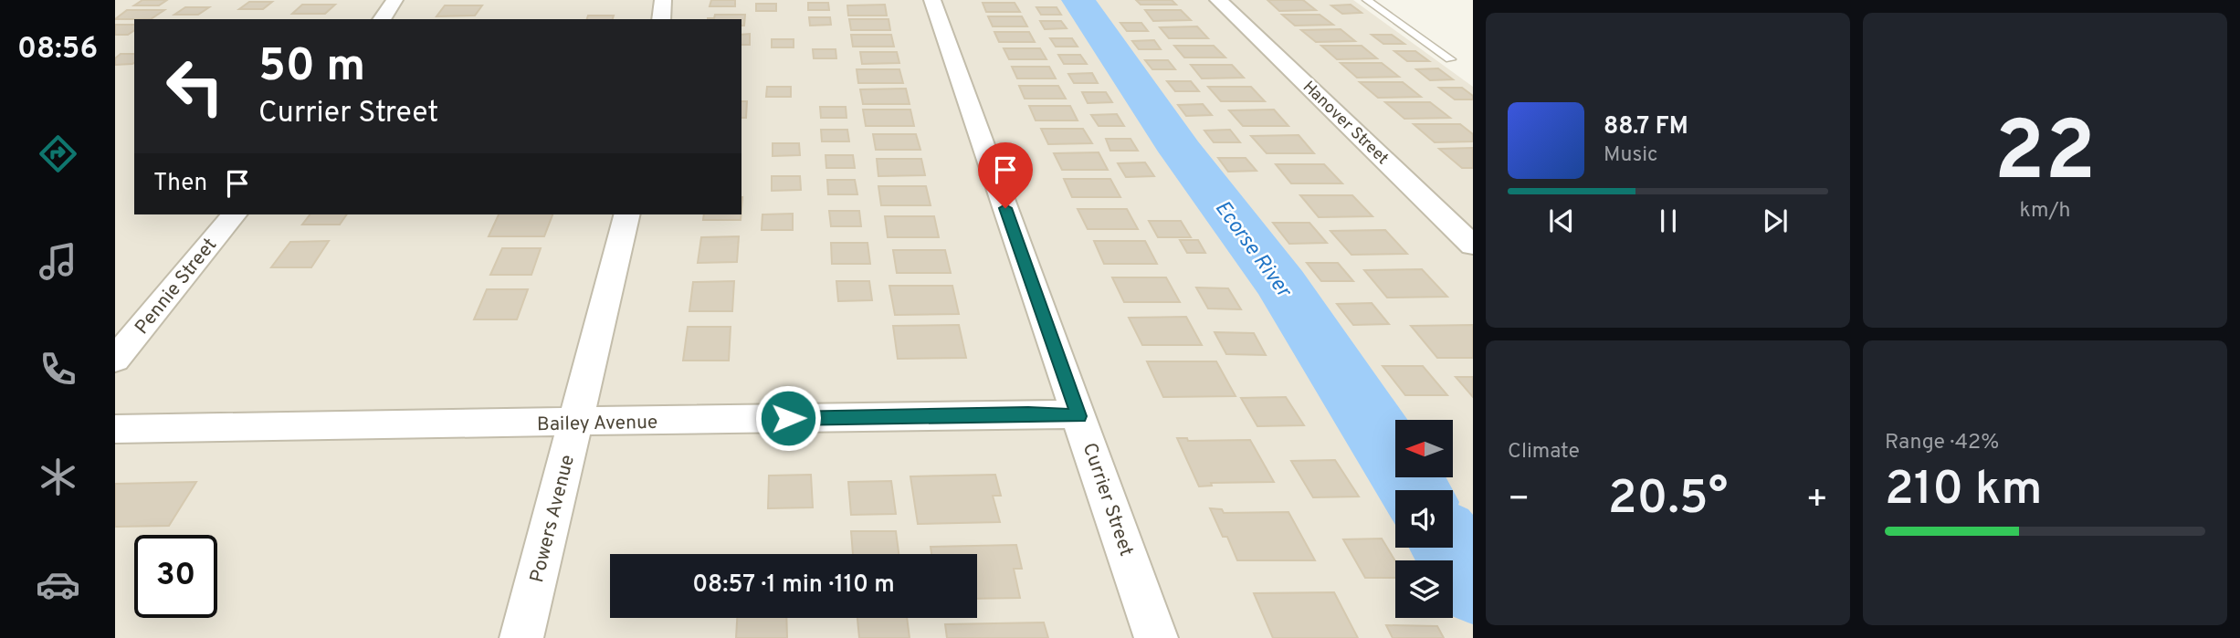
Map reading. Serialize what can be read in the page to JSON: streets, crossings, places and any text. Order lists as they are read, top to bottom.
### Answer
{
  "streets": {
    "street": [
      "Hanover Street",
      "Pennie Street",
      "Bailey Avenue",
      "Currier Street",
      "Powers Avenue"
    ]
  },
  "crossings": [
    ["Bailey Avenue", "Currier Street"],
    ["Bailey Avenue", "Powers Avenue"]
  ],
  "water": ["Ecorse River"],
  "north": "left",
  "page": {
    "tabs": "08:56",
    "tile": [
      ["22", "km/h"],
      "Climate",
      ["Range · 42%", "210 km"]
    ],
    "turn": ["50 m", "Currier Street"],
    "song": ["88.7 FM", "Music"],
    "then": "Then",
    "heat": ["−", "20.5°", "+"],
    "limit": "30",
    "trip": "08:57 · 1 min · 110 m"
  }
}
